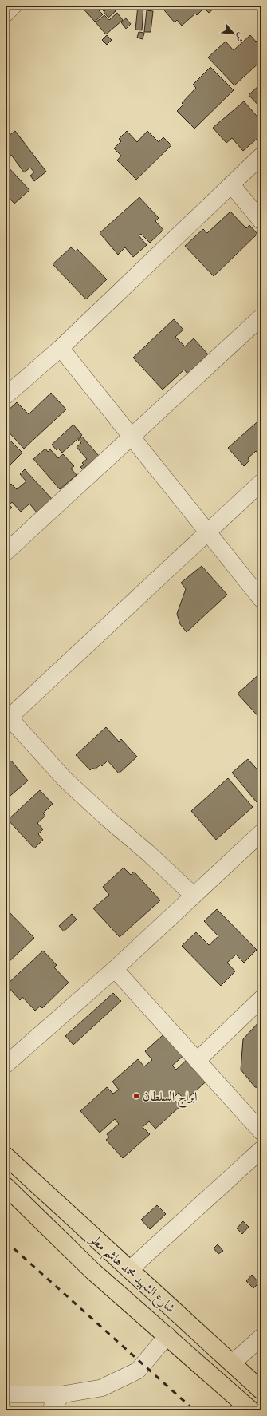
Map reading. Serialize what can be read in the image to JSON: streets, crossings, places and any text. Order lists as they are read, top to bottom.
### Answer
{
  "streets": {
    "main road": ["شارع الشهيد محمد هاشم مطر"]
  },
  "places": ["ابراج السلطان"],
  "north": "bottom right"
}
